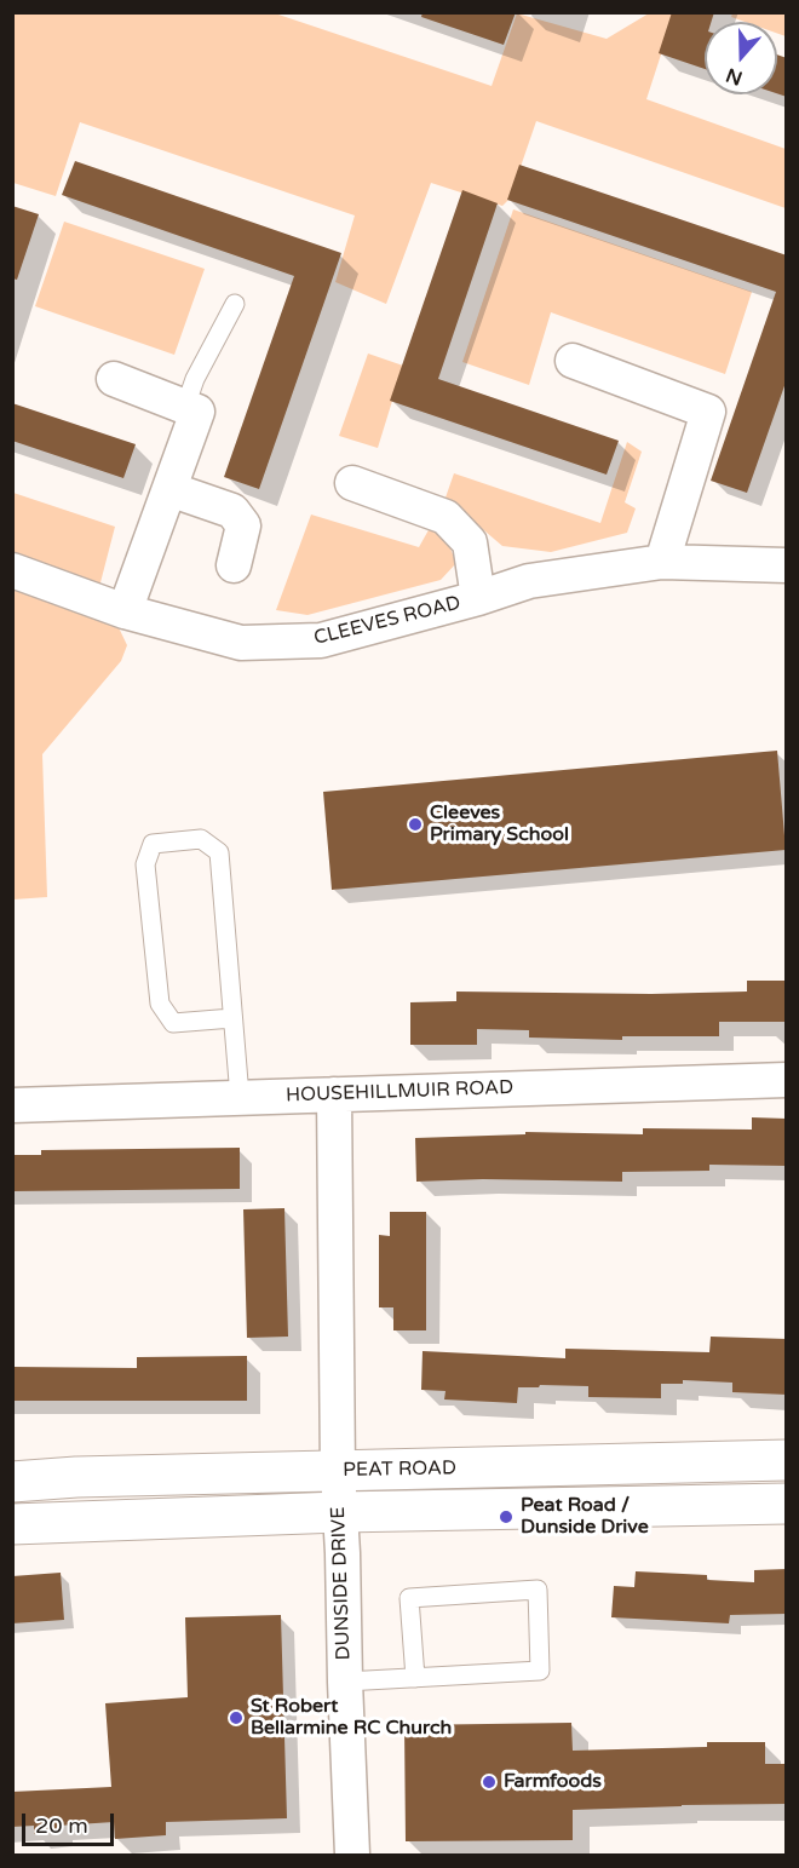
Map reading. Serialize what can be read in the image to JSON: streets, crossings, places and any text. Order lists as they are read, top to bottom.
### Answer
{
  "streets": {
    "street": [
      "CLEEVES ROAD",
      "HOUSEHILLMUIR ROAD",
      "PEAT ROAD",
      "DUNSIDE DRIVE"
    ]
  },
  "crossings": [
    ["HOUSEHILLMUIR ROAD", "DUNSIDE DRIVE"],
    ["PEAT ROAD", "DUNSIDE DRIVE"]
  ],
  "places": [
    "Cleeves Primary School",
    "Peat Road / Dunside Drive",
    "St Robert Bellarmine RC Church",
    "Farmfoods"
  ],
  "scale_bar": "20 m",
  "north": "bottom"
}
